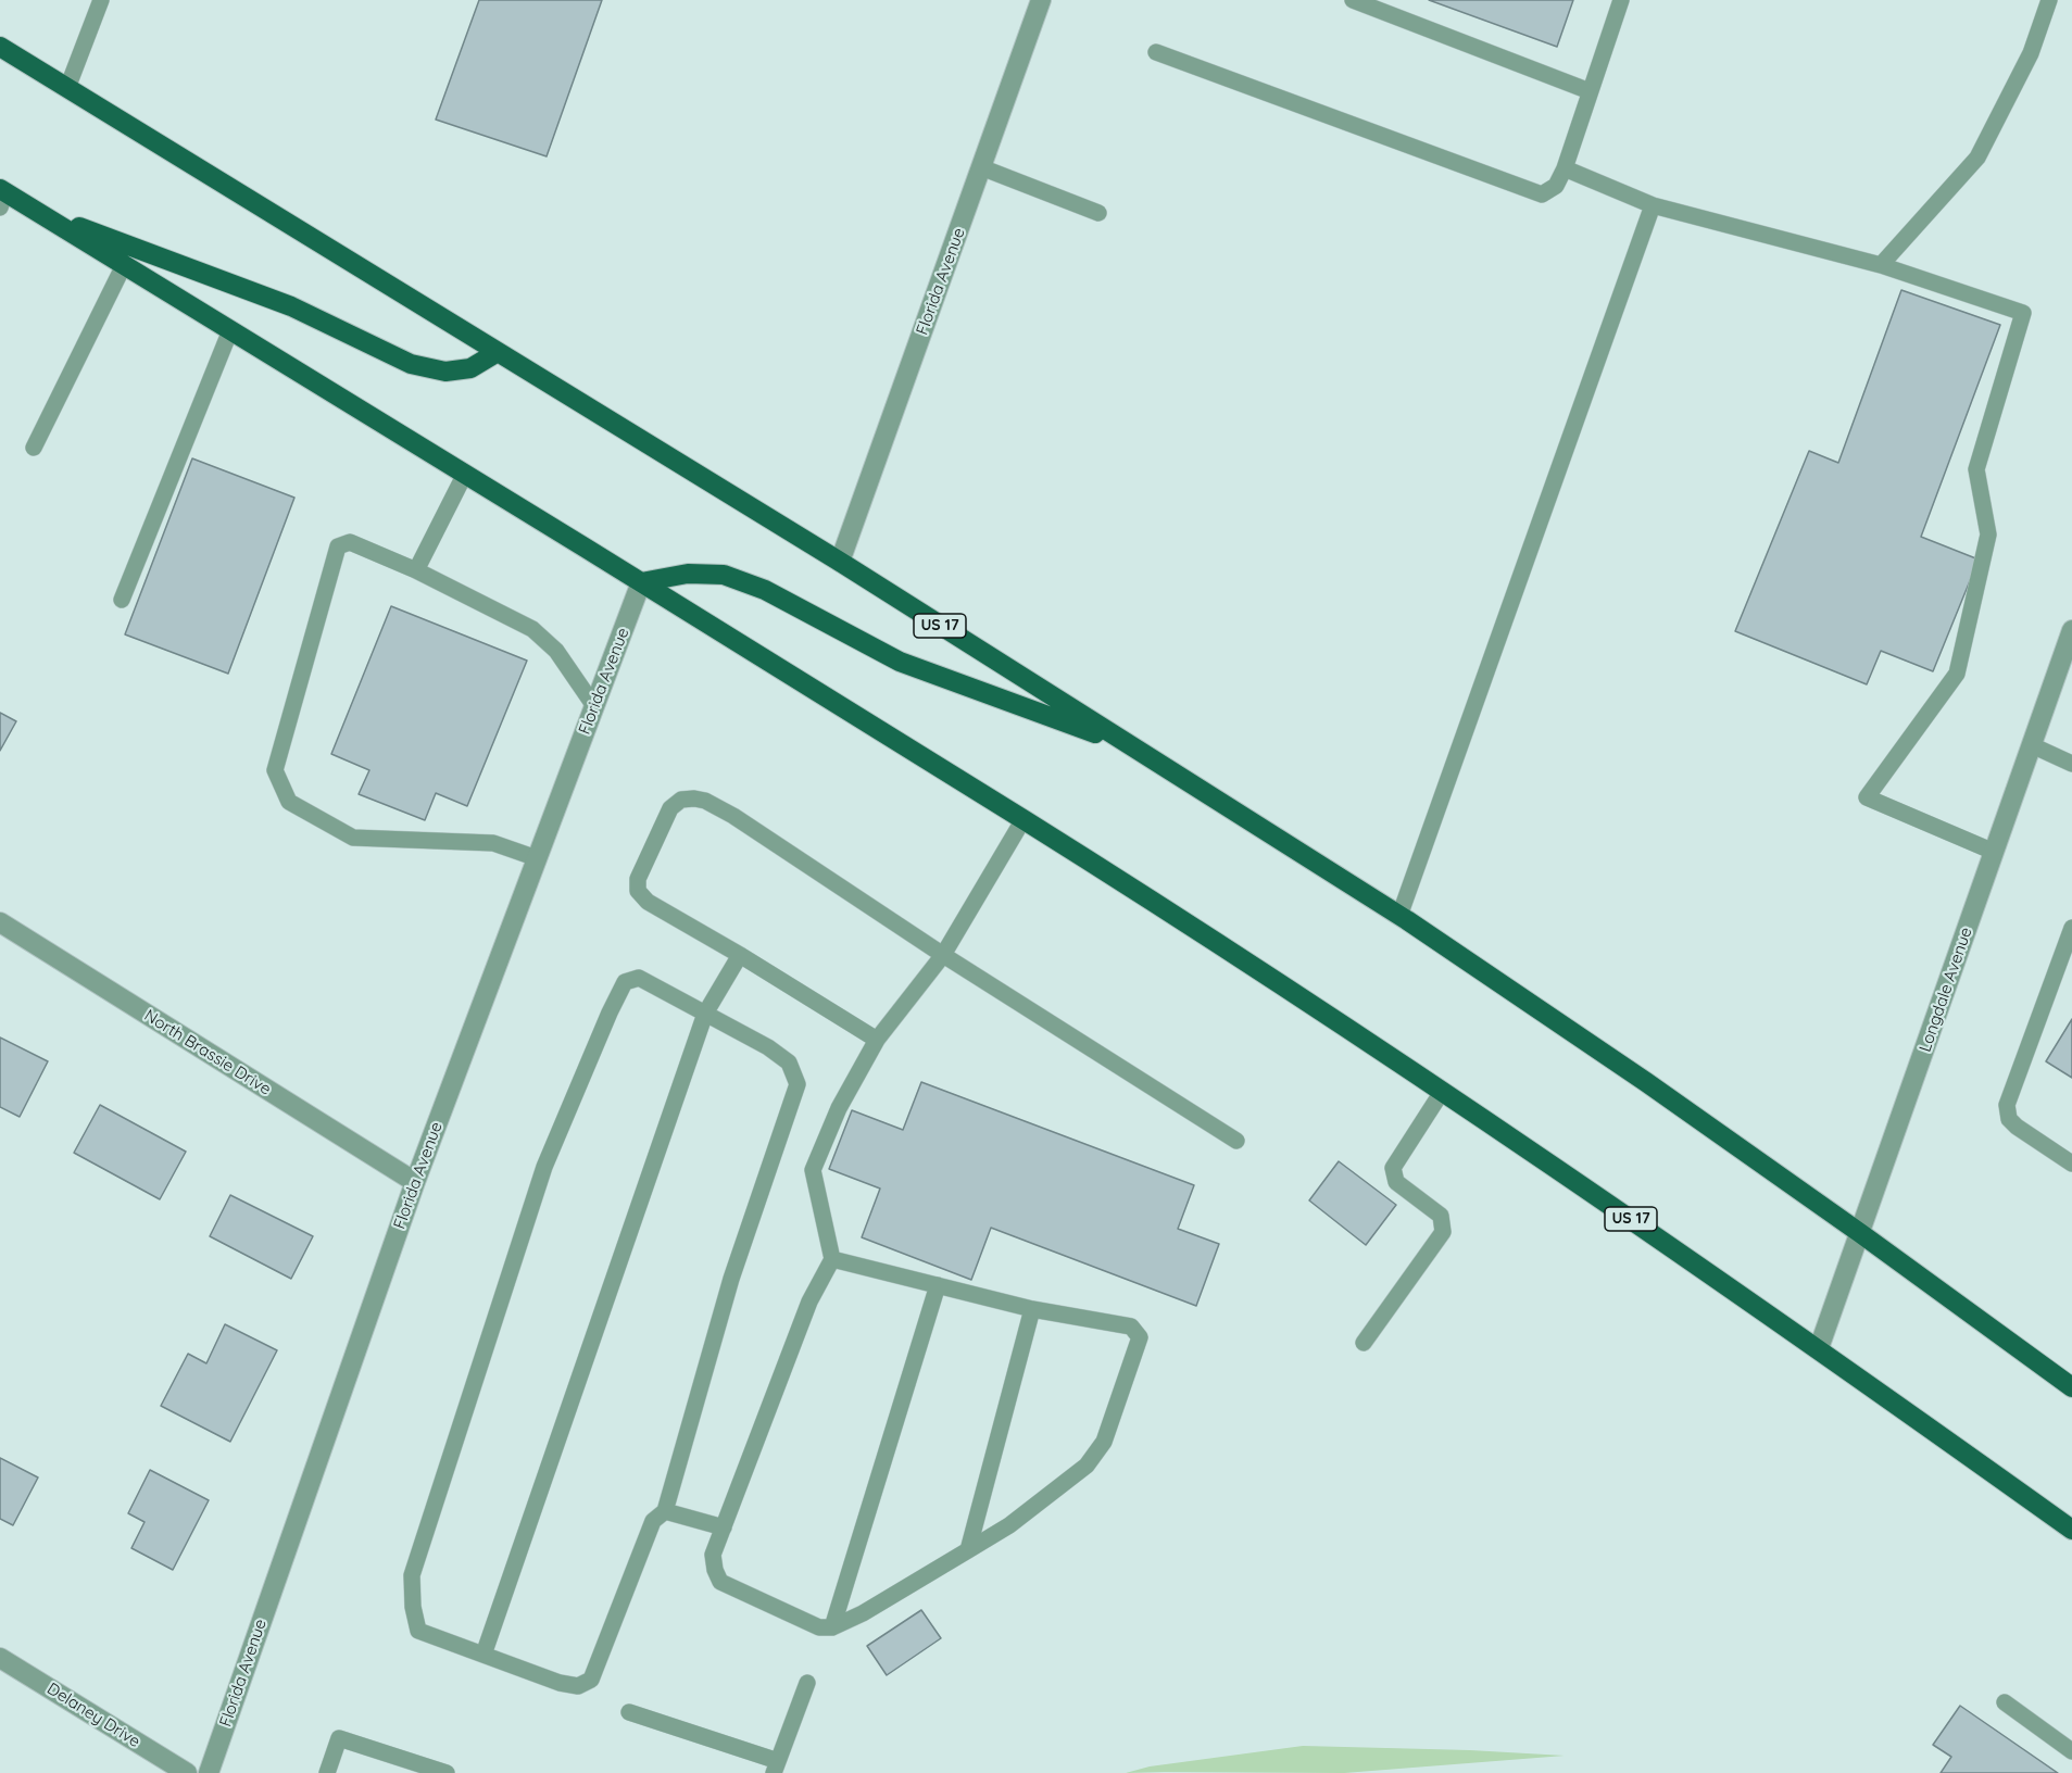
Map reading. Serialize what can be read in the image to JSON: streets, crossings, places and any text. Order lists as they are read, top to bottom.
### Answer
{
  "streets": {
    "main road": ["US 17"],
    "street": [
      "Florida Avenue",
      "Longdale Avenue",
      "North Brassie Drive",
      "Delaney Drive"
    ]
  },
  "crossings": [
    ["Florida Avenue", "US 17"],
    ["Florida Avenue", "North Brassie Drive"],
    ["US 17", "Longdale Avenue"]
  ]
}
